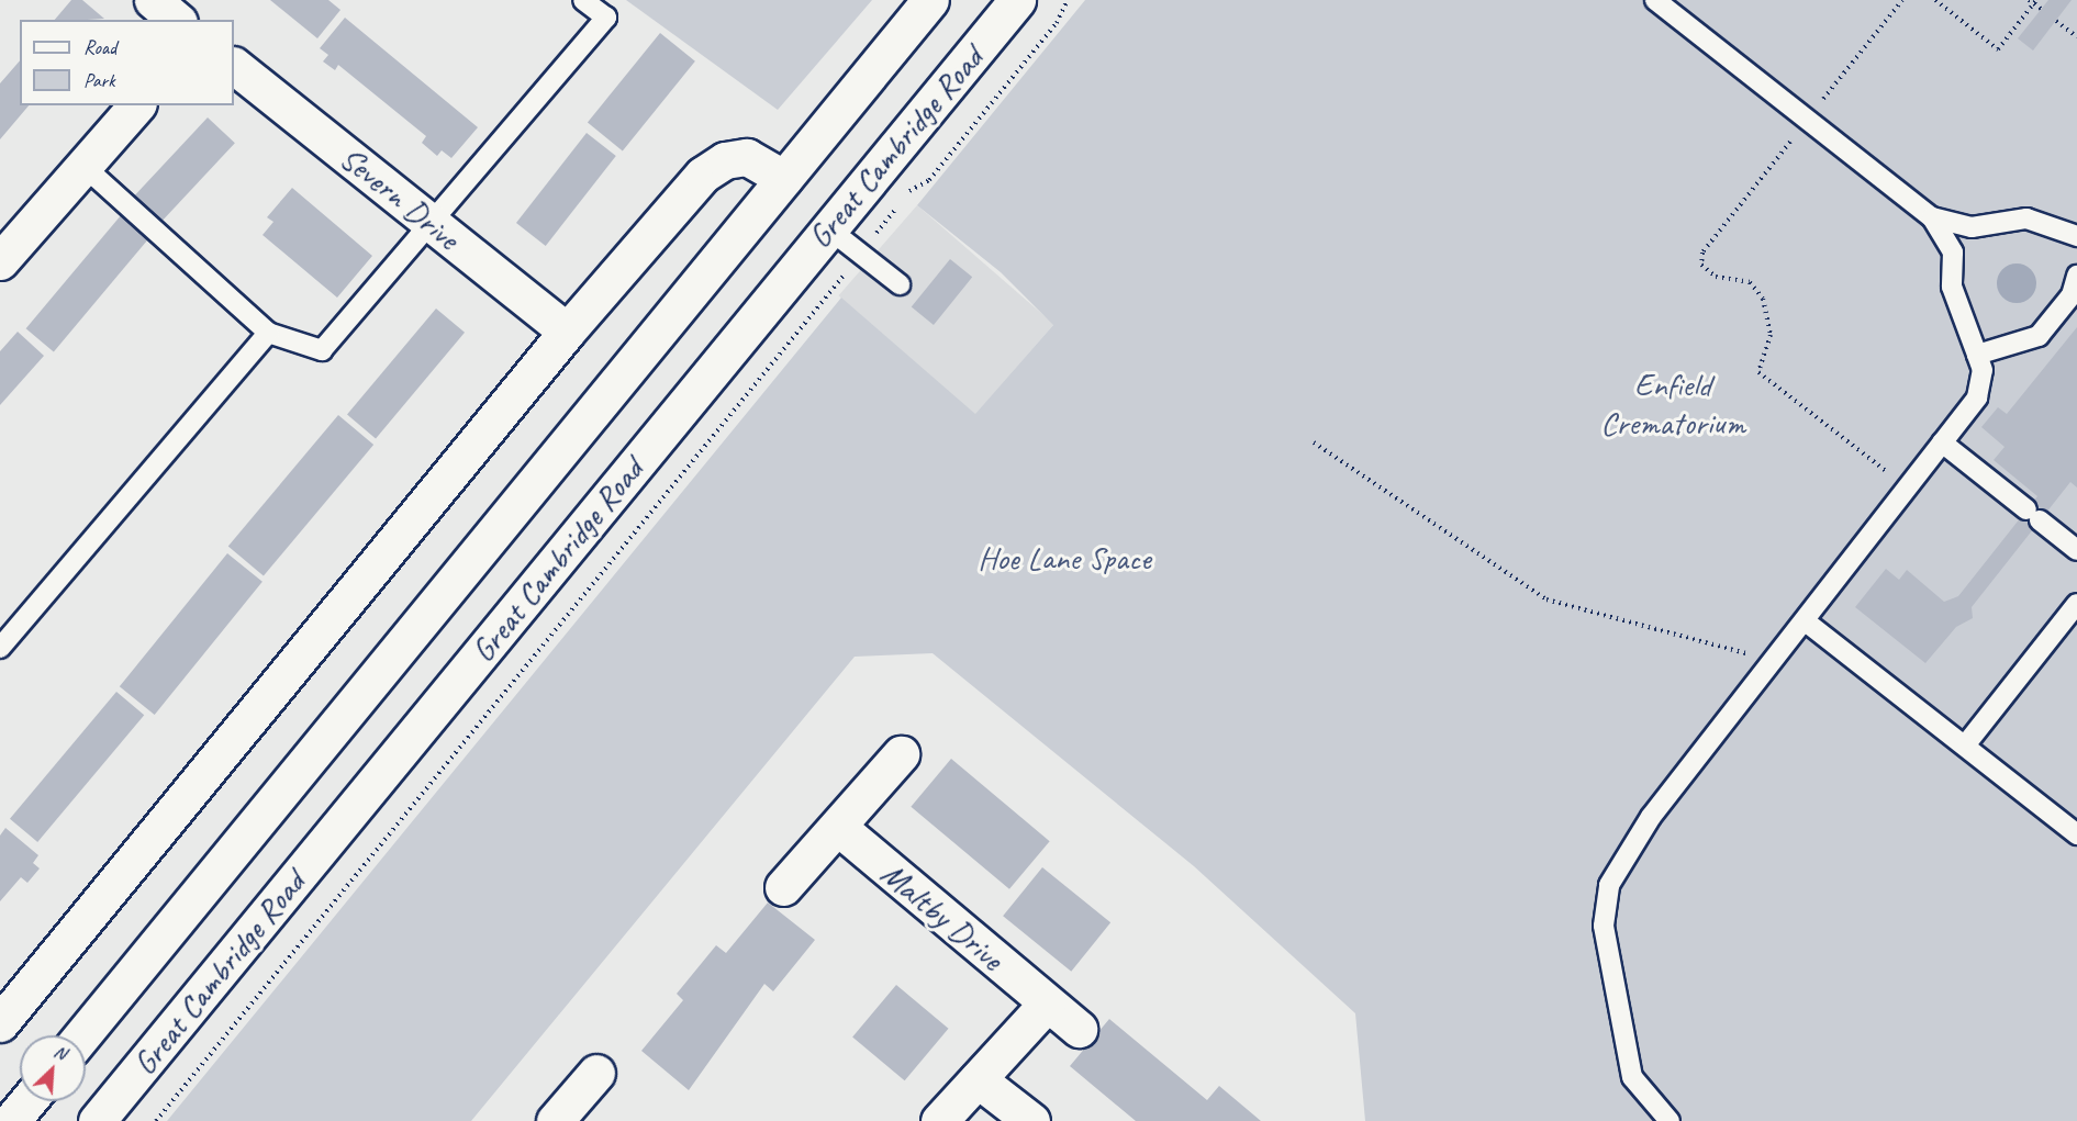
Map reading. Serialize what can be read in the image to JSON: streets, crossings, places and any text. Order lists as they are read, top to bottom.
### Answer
{
  "streets": {
    "main road": ["Great Cambridge Road", "Severn Drive", "Maltby Drive"]
  },
  "crossings": [
    ["Great Cambridge Road", "Severn Drive"]
  ],
  "parks": ["Enfield Crematorium", "Hoe Lane Space"],
  "legend": ["Road", "Park"],
  "north": "top right"
}
